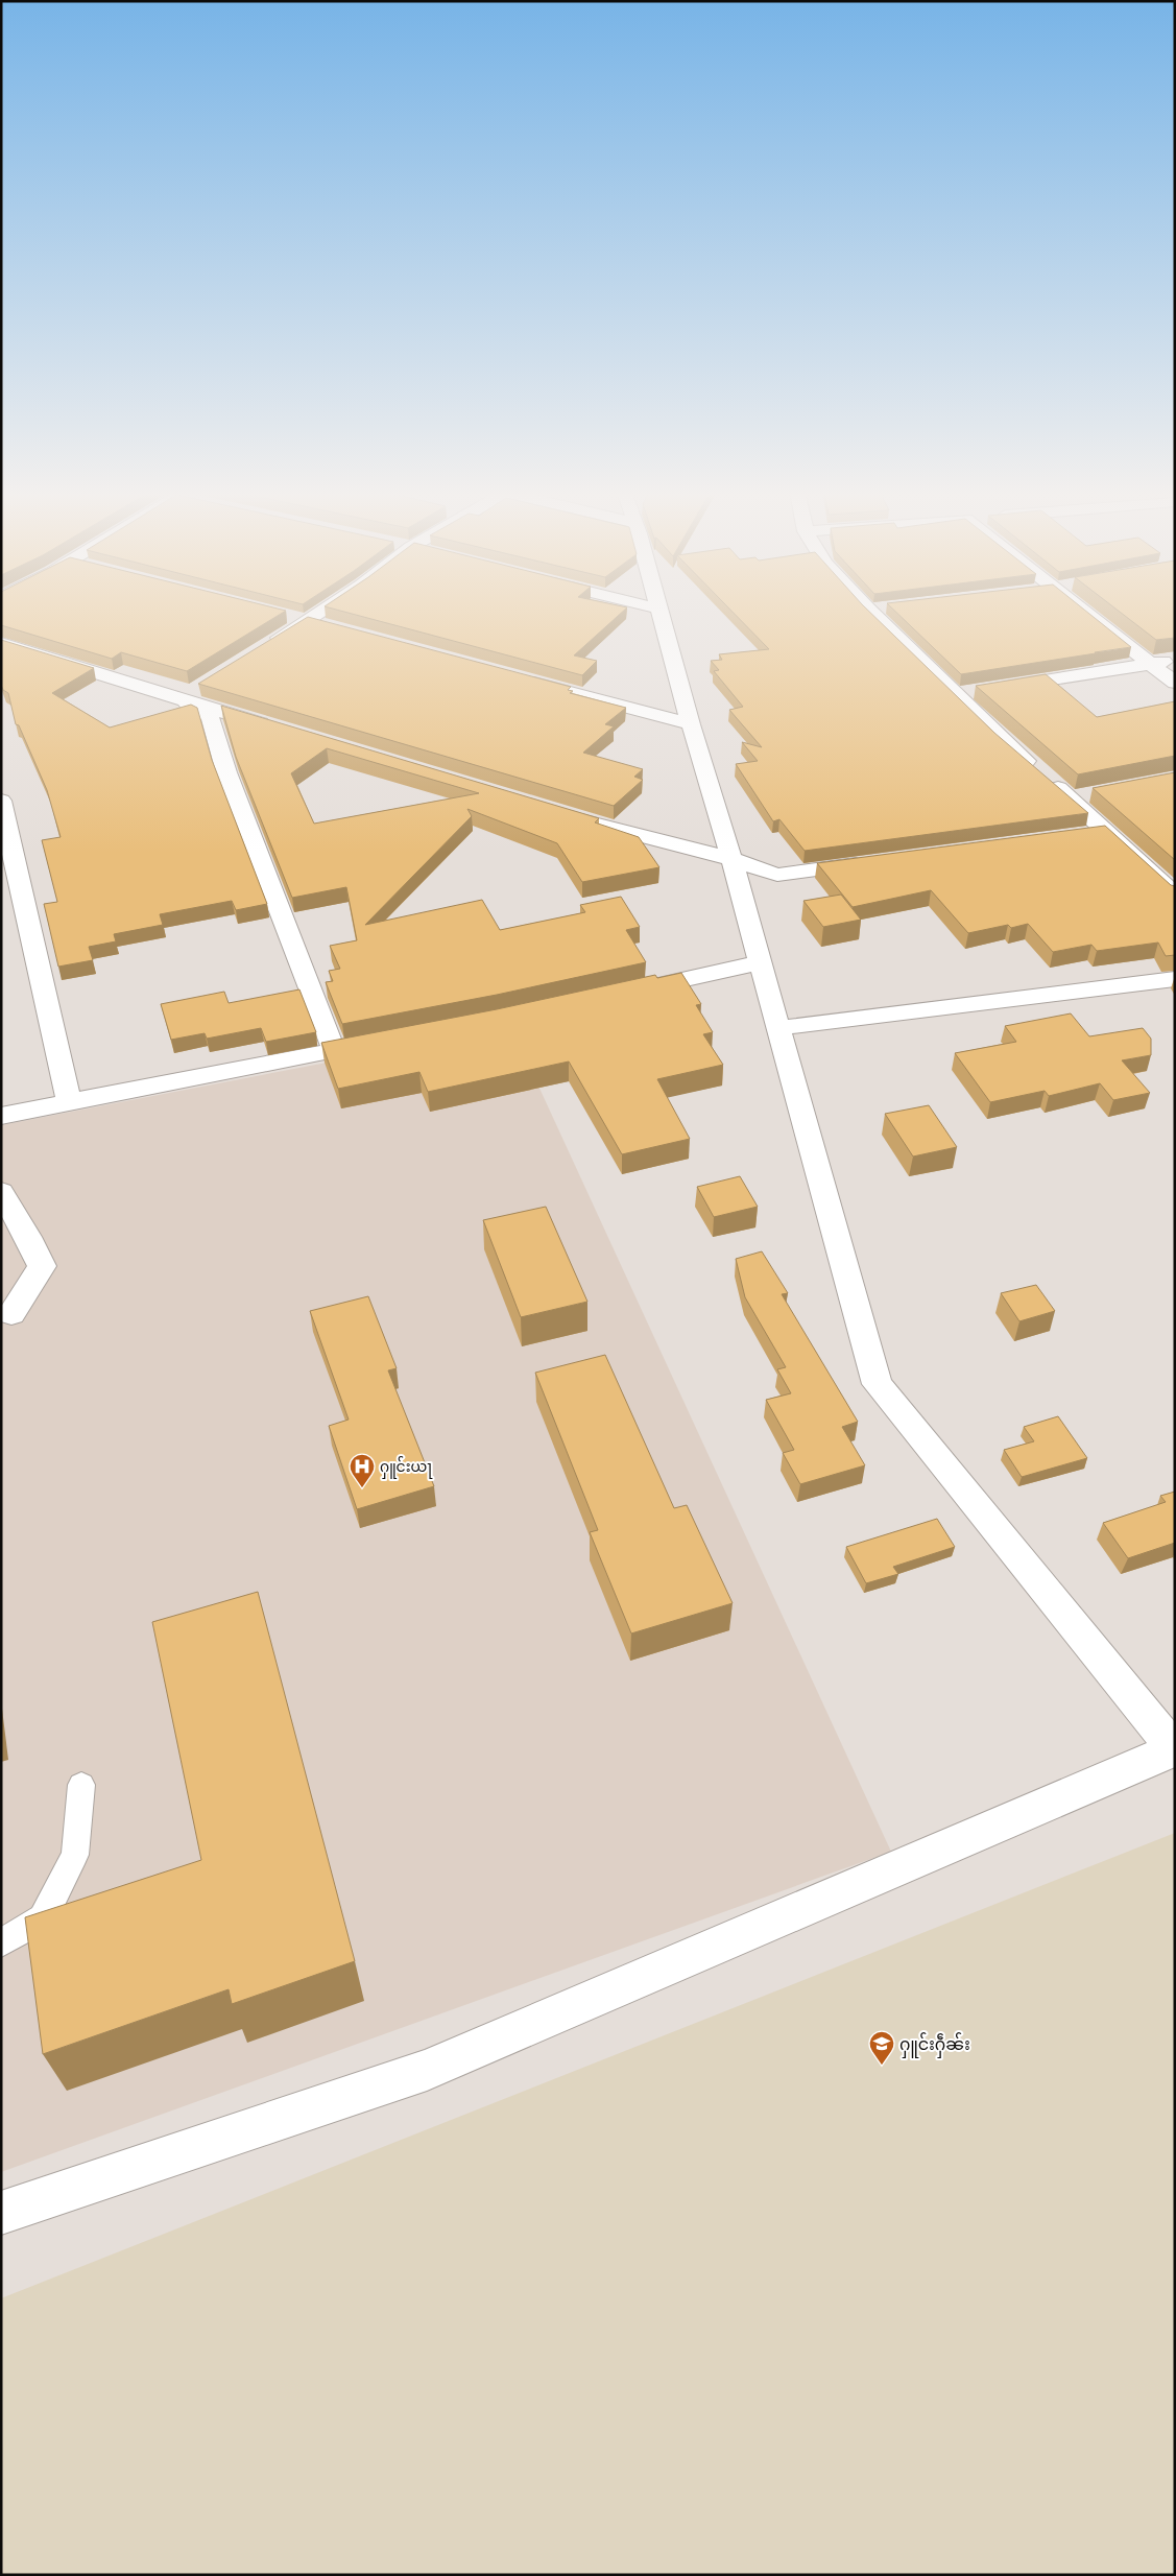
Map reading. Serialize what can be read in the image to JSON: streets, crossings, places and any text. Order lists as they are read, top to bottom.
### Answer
{
  "places": {
    "hospital": ["ႁူင်းယႃ"],
    "school or university": ["ႁူင်းႁဵၼ်း"]
  }
}
